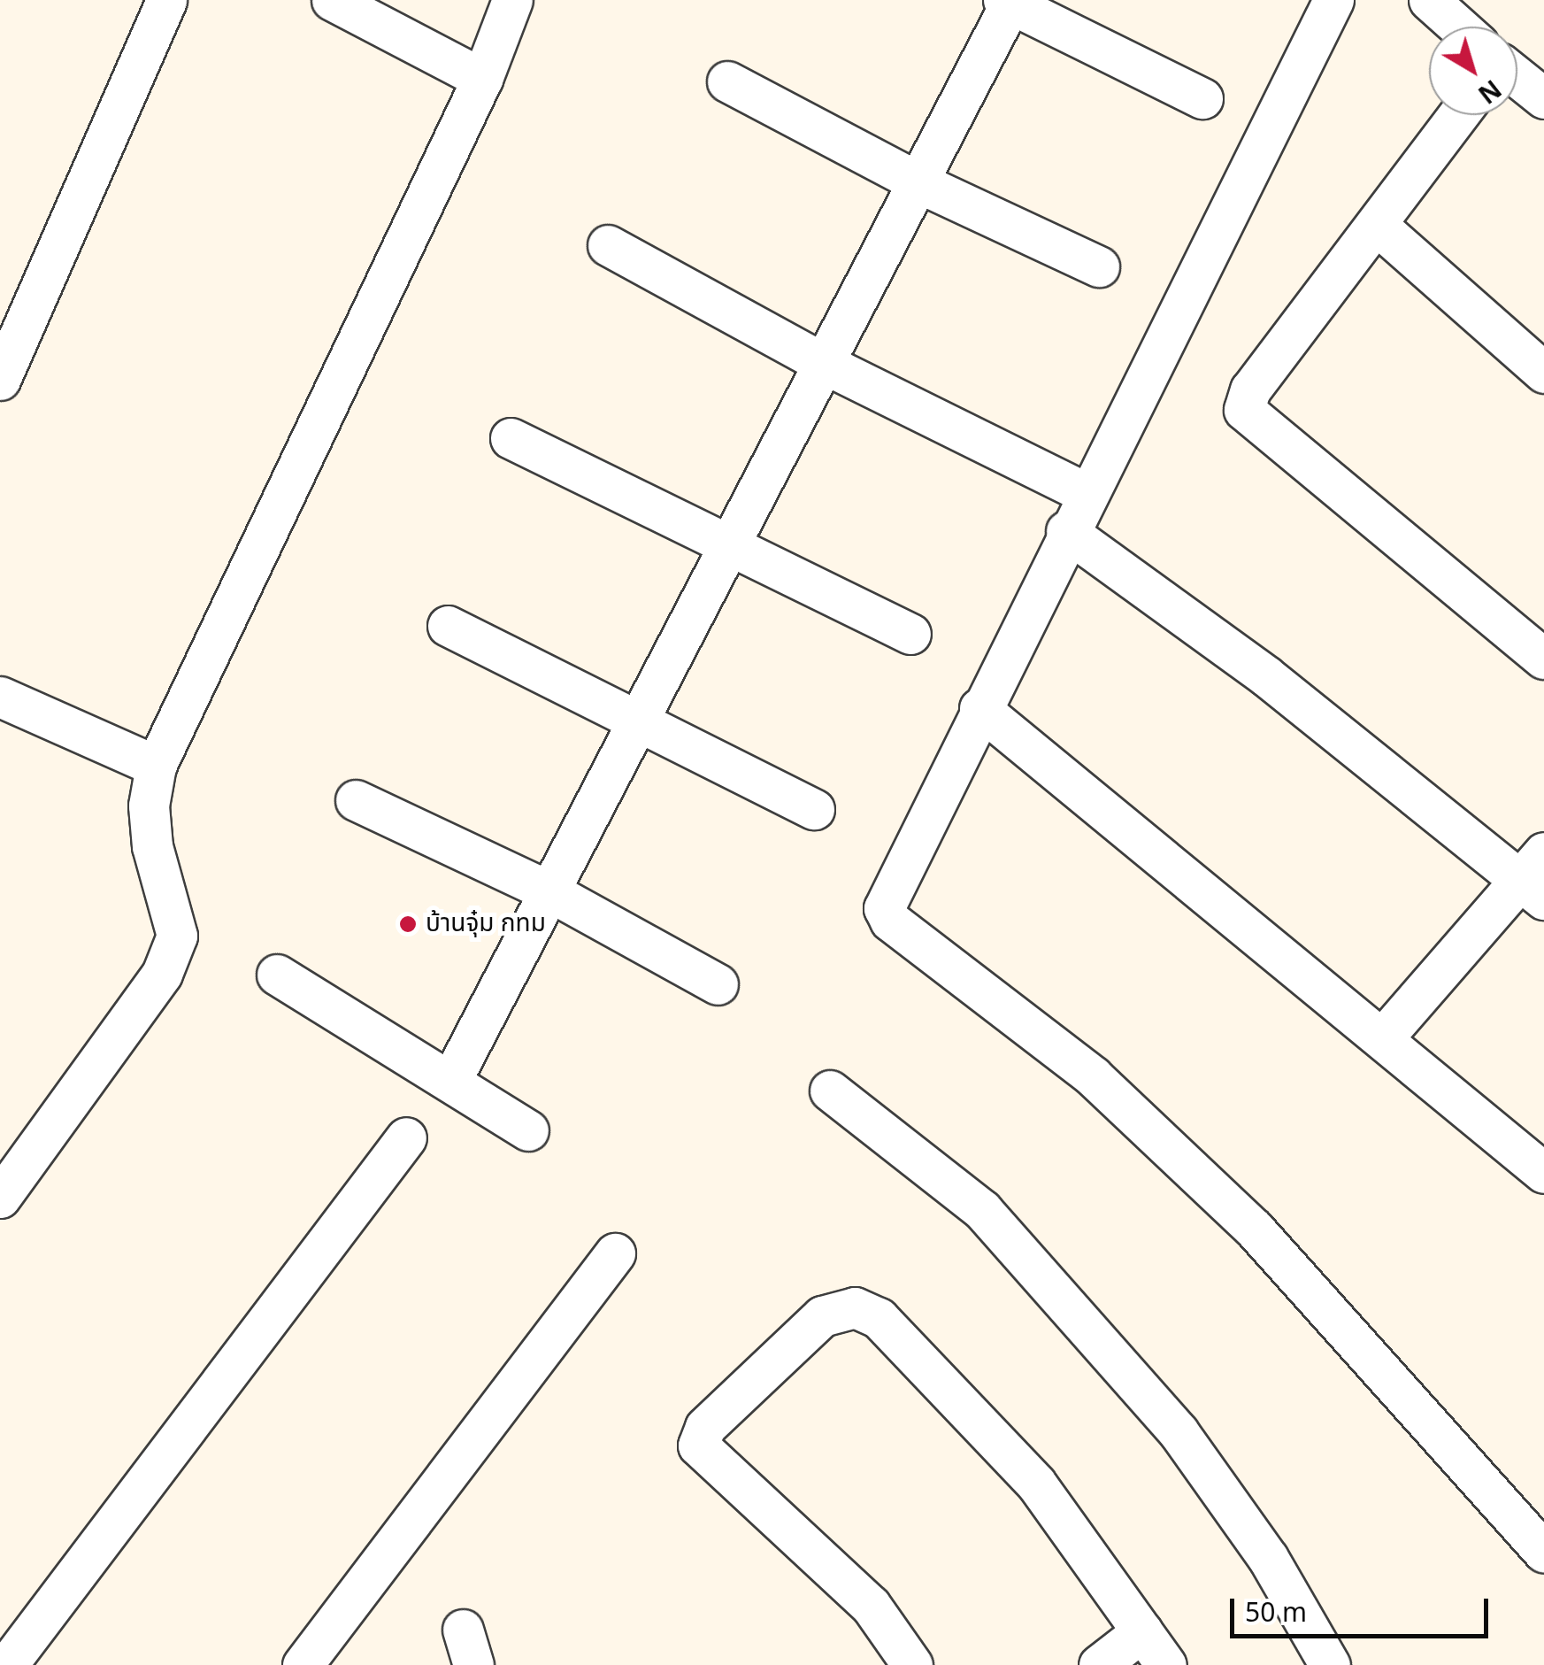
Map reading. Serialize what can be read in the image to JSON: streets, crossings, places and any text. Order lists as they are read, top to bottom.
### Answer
{
  "places": ["บ้านจุ๋ม กทม"],
  "scale_bar": "50 m",
  "north": "bottom right"
}
